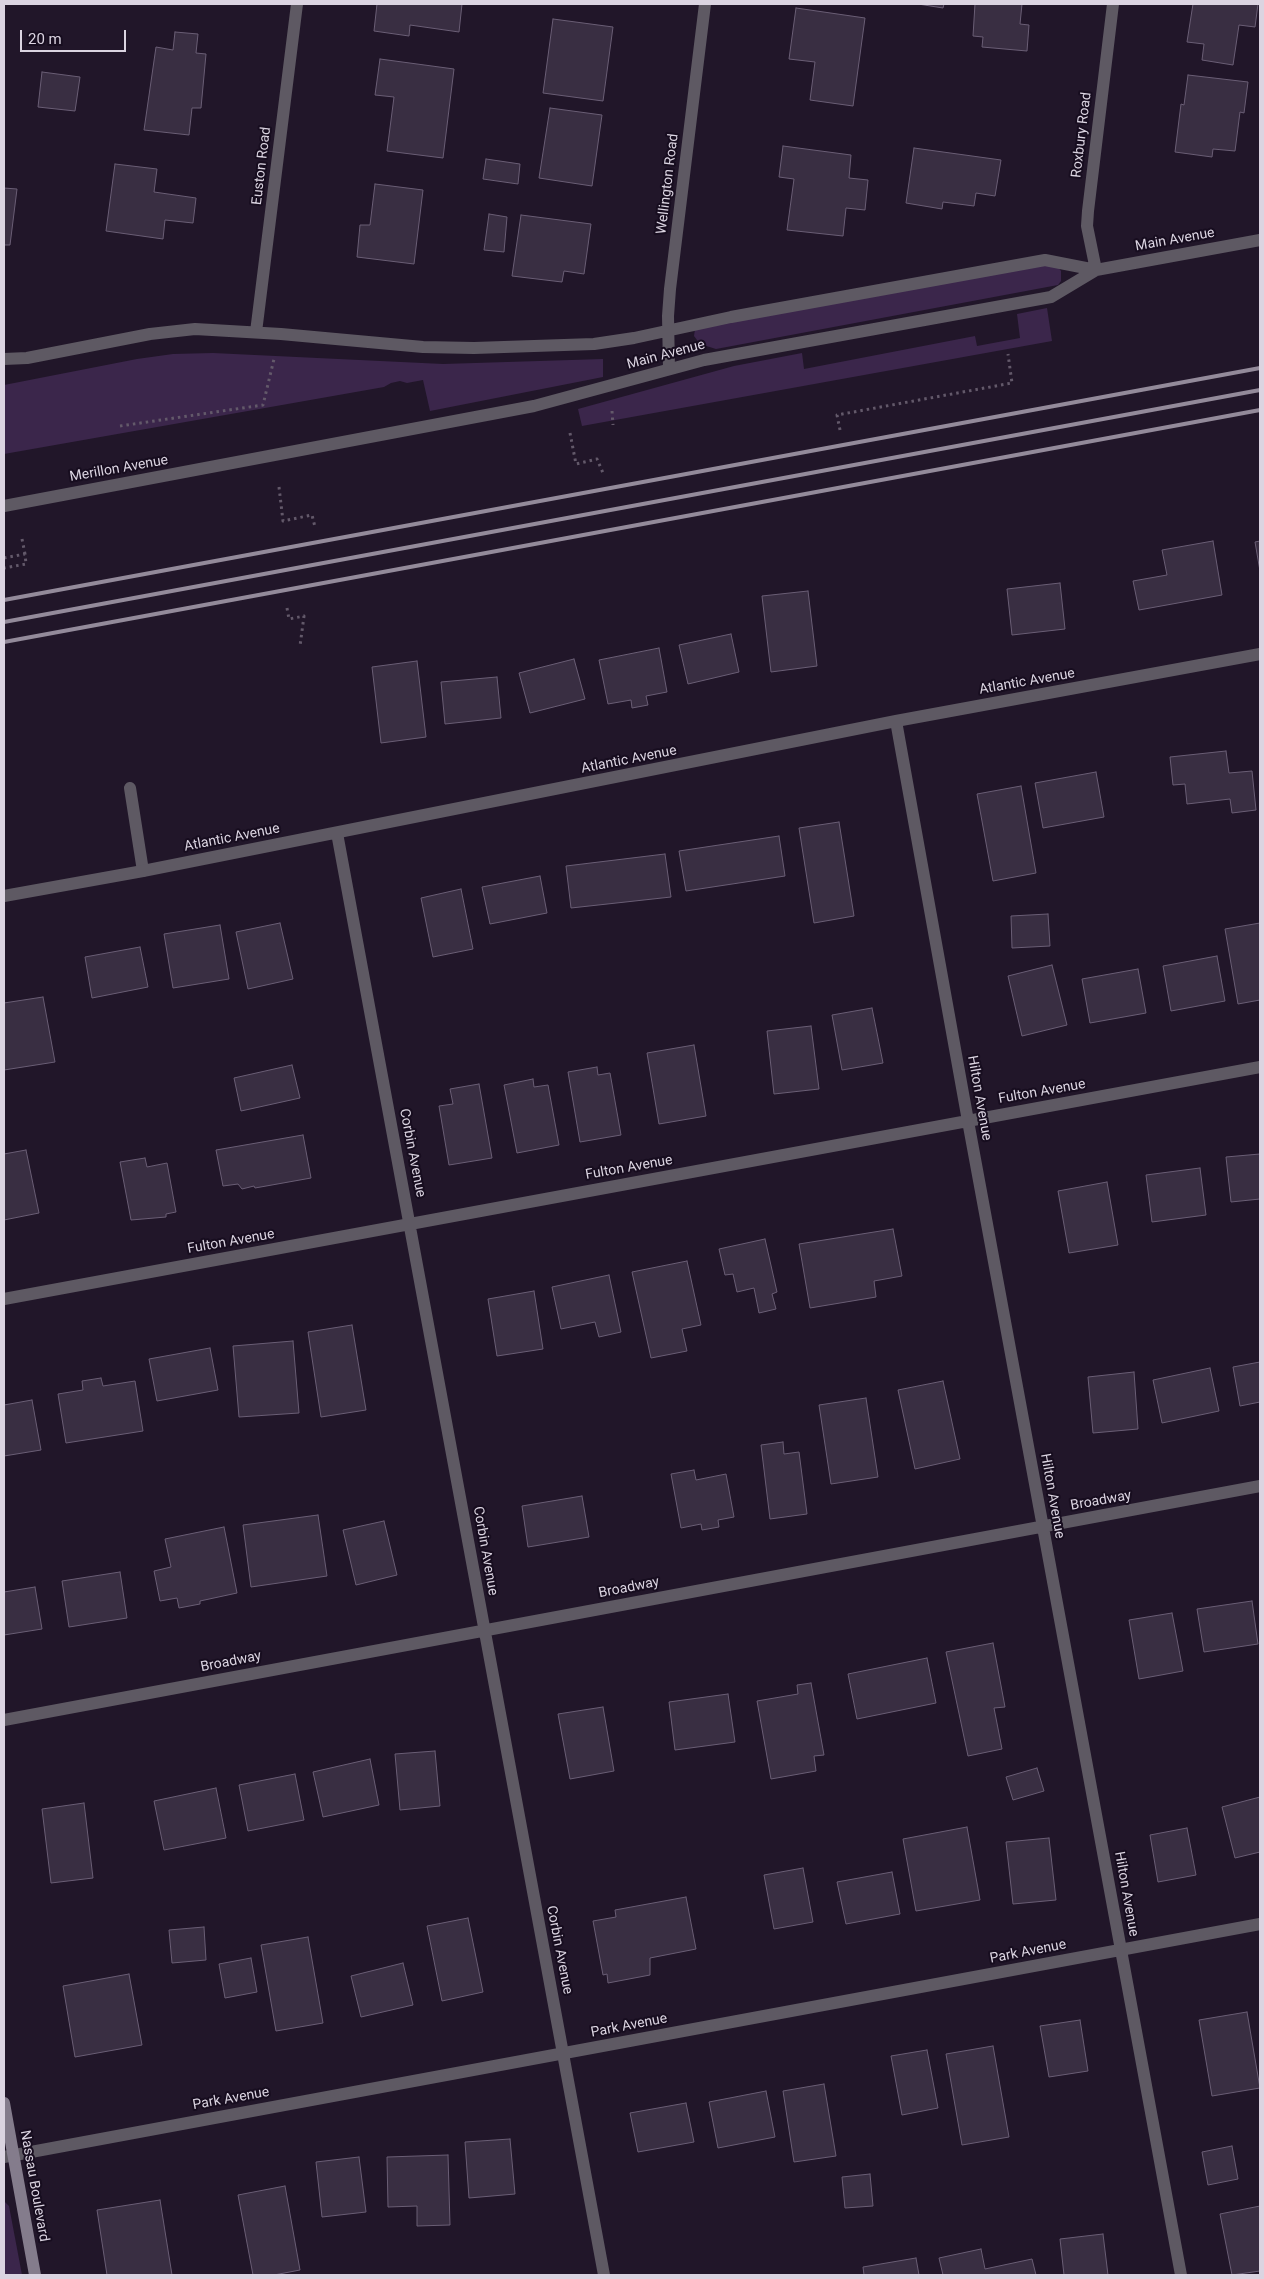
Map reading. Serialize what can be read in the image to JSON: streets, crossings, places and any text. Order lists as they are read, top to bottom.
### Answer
{
  "streets": {
    "main road": ["Nassau Boulevard"],
    "street": [
      "Roxbury Road",
      "Euston Road",
      "Wellington Road",
      "Main Avenue",
      "Merillon Avenue",
      "Atlantic Avenue",
      "Fulton Avenue",
      "Hilton Avenue",
      "Corbin Avenue",
      "Broadway",
      "Park Avenue"
    ]
  },
  "crossings": [
    ["Roxbury Road", "Main Avenue"],
    ["Euston Road", "Main Avenue"],
    ["Wellington Road", "Main Avenue"],
    ["Main Avenue", "Merillon Avenue"],
    ["Atlantic Avenue", "Hilton Avenue"],
    ["Atlantic Avenue", "Corbin Avenue"],
    ["Fulton Avenue", "Hilton Avenue"],
    ["Fulton Avenue", "Corbin Avenue"],
    ["Hilton Avenue", "Broadway"],
    ["Hilton Avenue", "Park Avenue"],
    ["Corbin Avenue", "Broadway"],
    ["Corbin Avenue", "Park Avenue"],
    ["Park Avenue", "Nassau Boulevard"]
  ],
  "scale_bar": "20 m"
}
